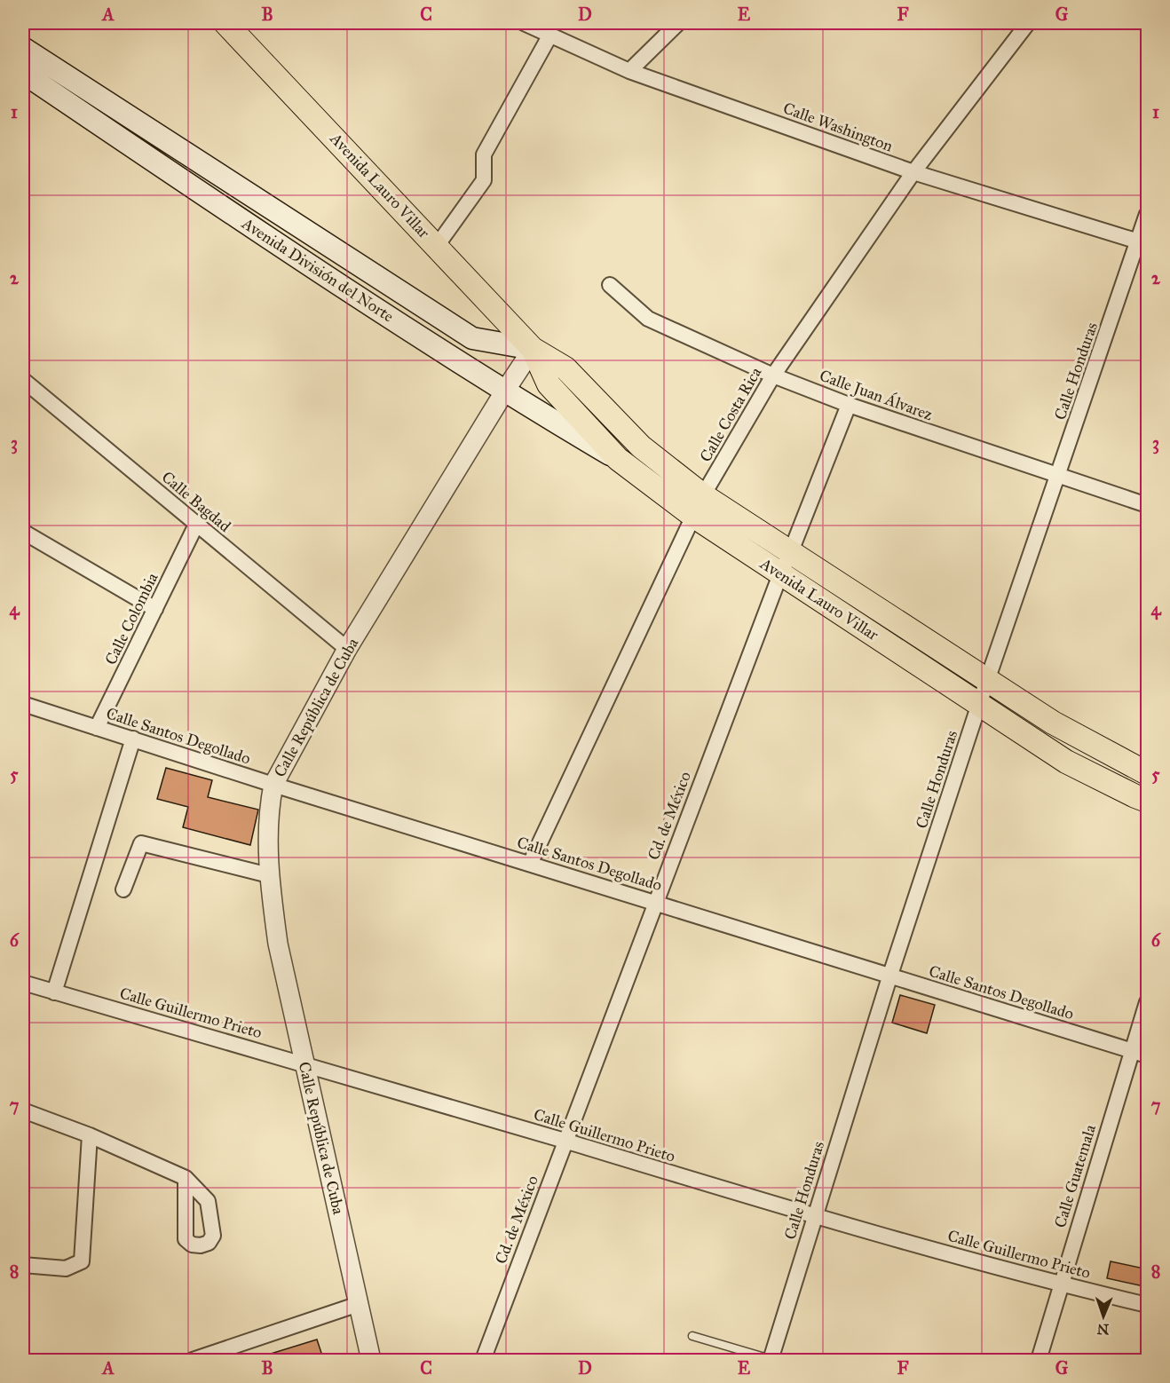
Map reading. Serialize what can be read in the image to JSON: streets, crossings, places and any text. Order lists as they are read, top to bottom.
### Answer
{
  "streets": {
    "main road": ["Avenida Lauro Villar", "Avenida División del Norte"],
    "street": [
      "Calle Washington",
      "Calle Honduras",
      "Calle Juan Álvarez",
      "Calle Costa Rica",
      "Calle Bagdad",
      "Calle Colombia",
      "Calle República de Cuba",
      "Calle Santos Degollado",
      "Cd. de México",
      "Calle Guillermo Prieto",
      "Calle Guatemala"
    ]
  },
  "crossings": [
    ["Calle Washington", "Calle Honduras"],
    ["Calle Washington", "Calle Costa Rica"],
    ["Avenida Lauro Villar", "Avenida División del Norte"],
    ["Avenida Lauro Villar", "Calle Honduras"],
    ["Avenida Lauro Villar", "Calle Costa Rica"],
    ["Avenida Lauro Villar", "Calle República de Cuba"],
    ["Avenida Lauro Villar", "Cd. de México"],
    ["Avenida División del Norte", "Calle República de Cuba"],
    ["Calle Honduras", "Calle Juan Álvarez"],
    ["Calle Honduras", "Calle Santos Degollado"],
    ["Calle Honduras", "Calle Guillermo Prieto"],
    ["Calle Juan Álvarez", "Calle Costa Rica"],
    ["Calle Juan Álvarez", "Cd. de México"],
    ["Calle Costa Rica", "Calle Santos Degollado"],
    ["Calle Bagdad", "Calle Colombia"],
    ["Calle Bagdad", "Calle República de Cuba"],
    ["Calle Colombia", "Calle Santos Degollado"],
    ["Calle República de Cuba", "Calle Santos Degollado"],
    ["Calle República de Cuba", "Calle Guillermo Prieto"],
    ["Calle Santos Degollado", "Cd. de México"],
    ["Calle Santos Degollado", "Calle Guatemala"],
    ["Cd. de México", "Calle Guillermo Prieto"],
    ["Calle Guillermo Prieto", "Calle Guatemala"]
  ],
  "north": "bottom",
  "grid": {
    "columns": [
      "A",
      "B",
      "C",
      "D",
      "E",
      "F",
      "G"
    ],
    "rows": [
      "1",
      "2",
      "3",
      "4",
      "5",
      "6",
      "7",
      "8"
    ]
  }
}
